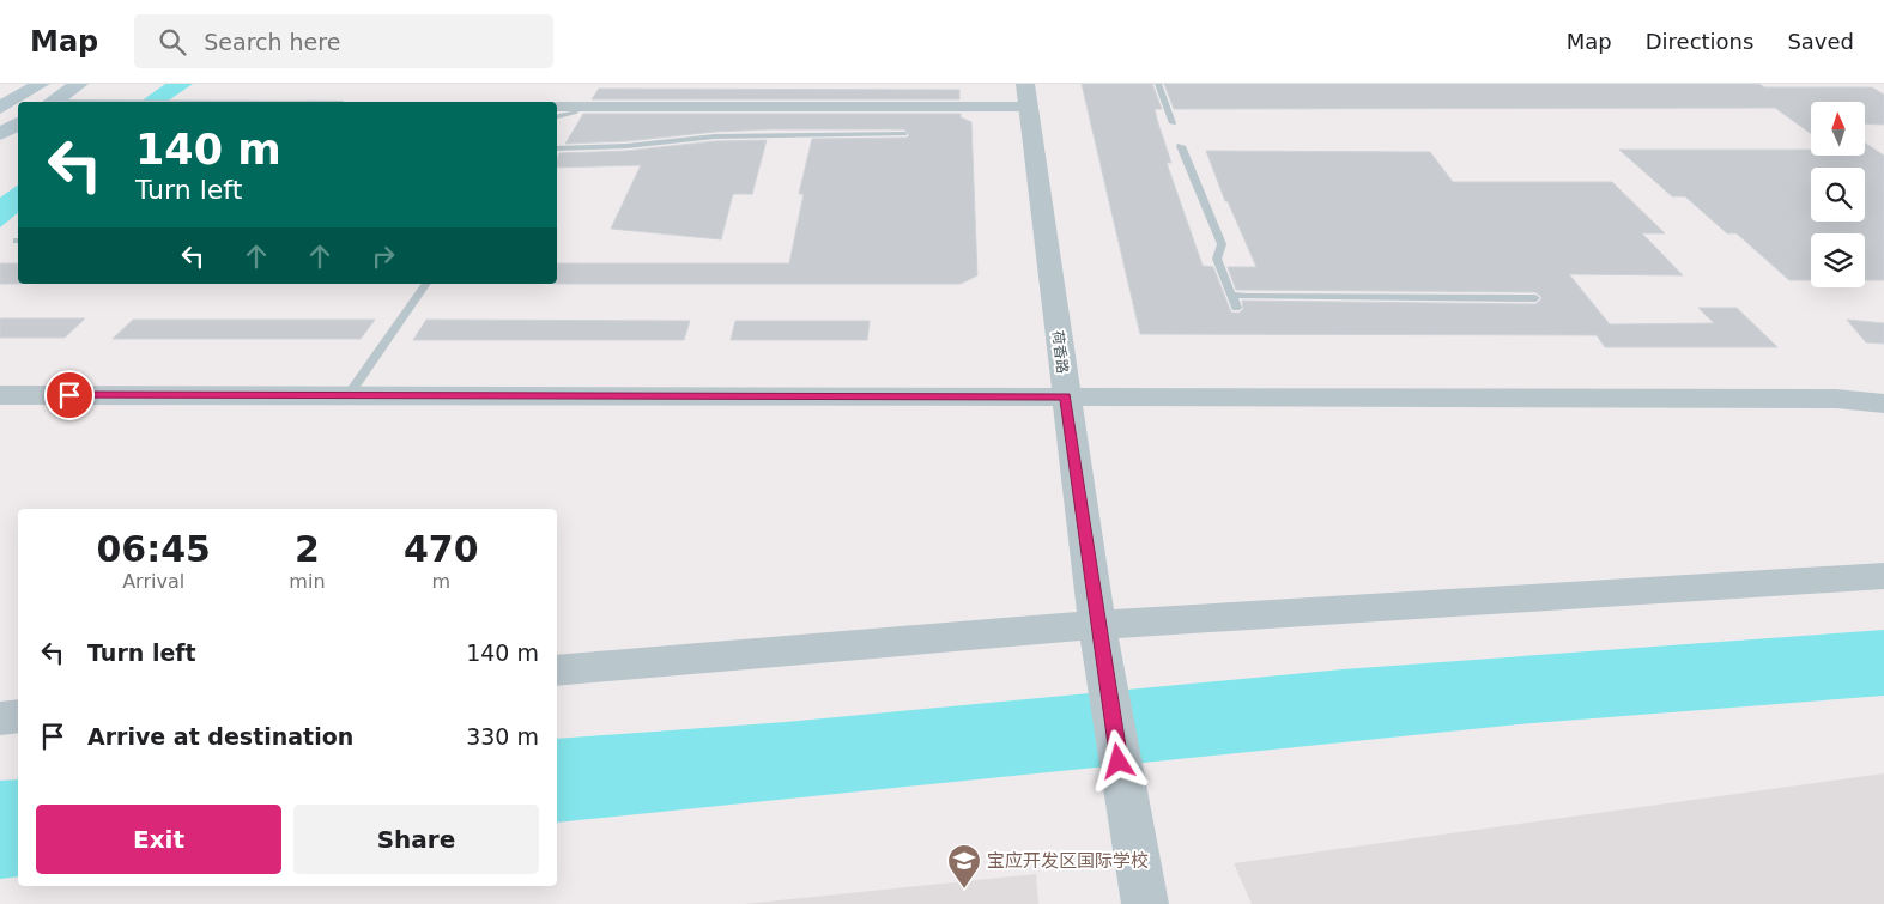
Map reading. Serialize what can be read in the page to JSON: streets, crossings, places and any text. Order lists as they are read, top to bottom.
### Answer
{
  "streets": {
    "street": ["荷香路"]
  },
  "places": {
    "school or university": ["宝应开发区国际学校"]
  },
  "north": "top",
  "page": {
    "header": "Map",
    "search": "Search here",
    "nav": ["Map", "Directions", "Saved"],
    "turn": ["140 m", "Turn left"],
    "eta": [
      "06:45",
      "Arrival",
      "2",
      "min",
      "470",
      "m"
    ],
    "list": [
      {
        "name": "Turn left",
        "value": "140 m"
      },
      {
        "name": "Arrive at destination",
        "value": "330 m"
      }
    ],
    "buttons": ["Exit", "Share"]
  }
}
